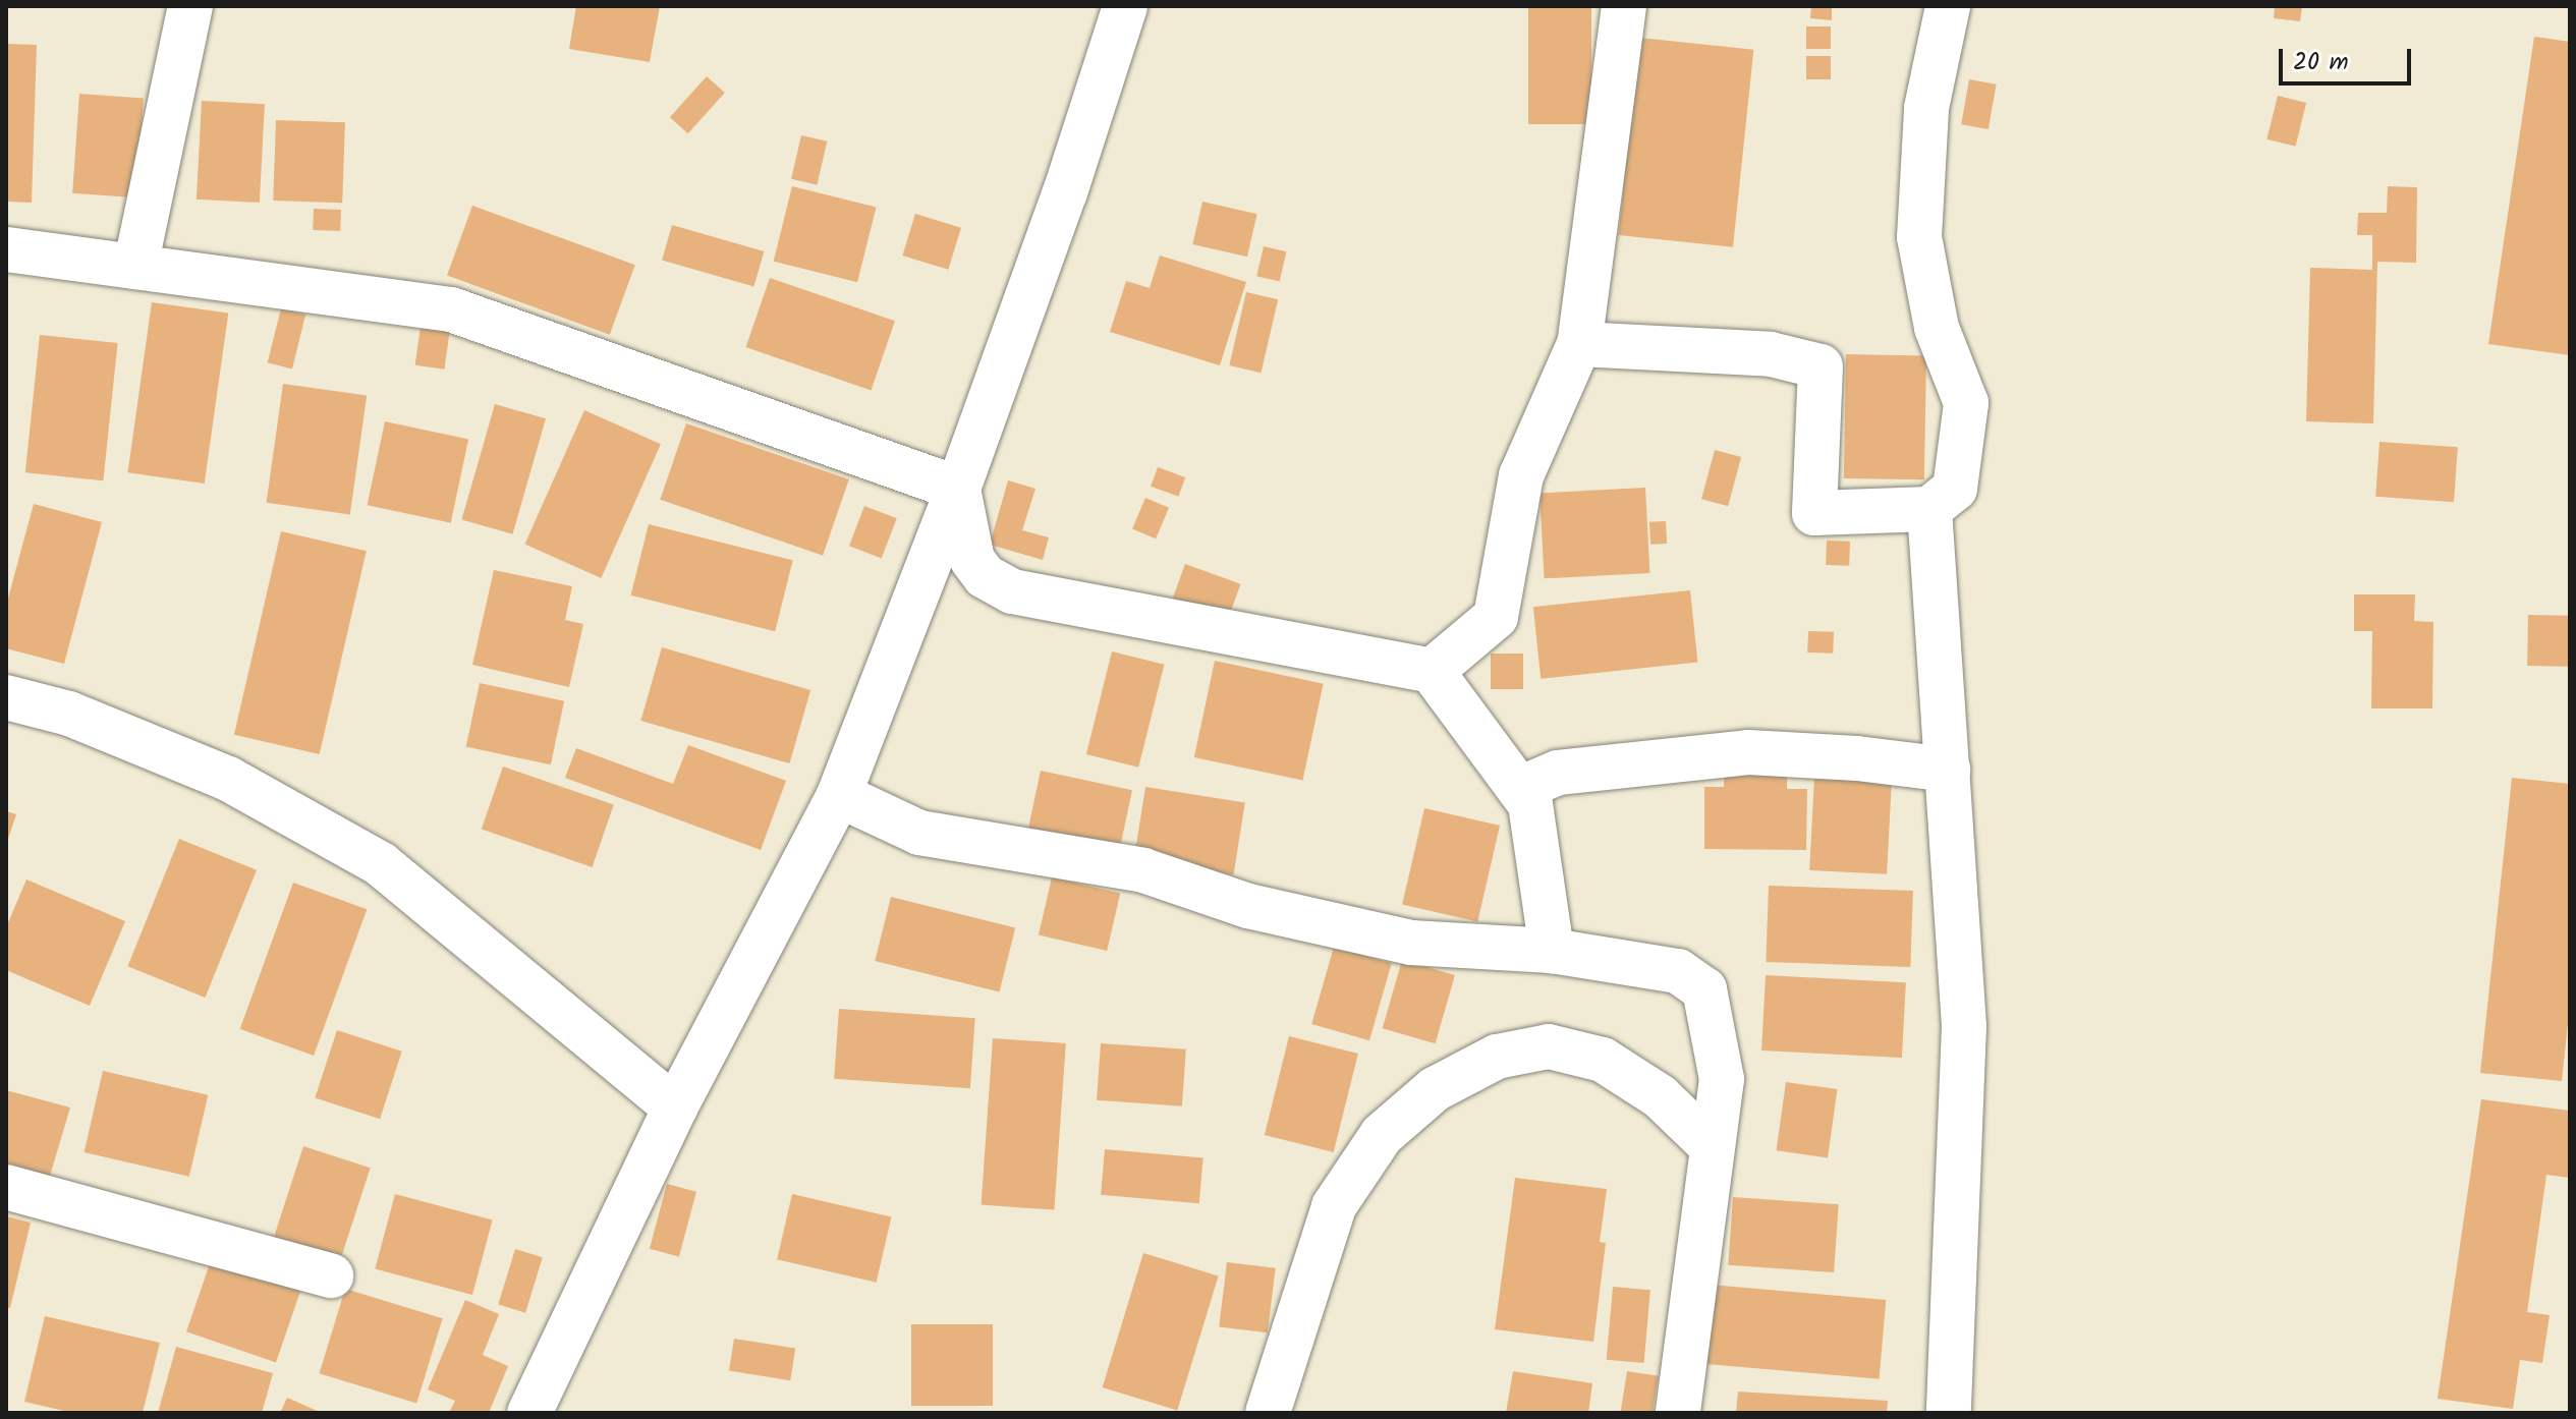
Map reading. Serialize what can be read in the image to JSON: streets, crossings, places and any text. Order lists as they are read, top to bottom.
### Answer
{
  "scale_bar": "20 m"
}
